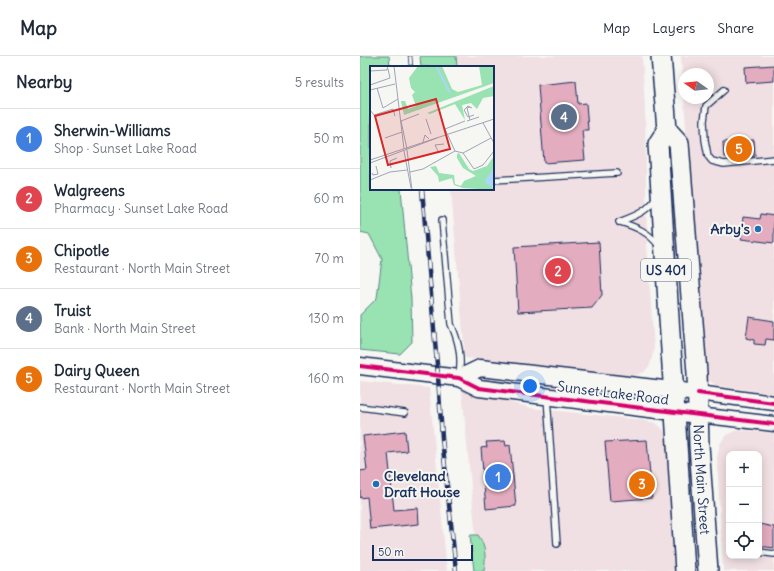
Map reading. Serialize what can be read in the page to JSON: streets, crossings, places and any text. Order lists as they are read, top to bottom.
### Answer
{
  "streets": {
    "highway": ["US 401", "North Main Street"],
    "main road": ["Sunset Lake Road"]
  },
  "crossings": [
    ["Sunset Lake Road", "North Main Street"]
  ],
  "places": ["Arby's", "Cleveland Draft House"],
  "scale_bar": "50 m",
  "north": "left",
  "page": {
    "header": "Map",
    "nav": ["Map", "Layers", "Share"],
    "heading": ["Nearby", "5 results"],
    "pins": [
      "4",
      "5",
      "2",
      "1",
      "3"
    ],
    "list": [
      {
        "mark": "1",
        "name": "Sherwin-Williams",
        "note": "Shop · Sunset Lake Road",
        "value": "50 m"
      },
      {
        "mark": "2",
        "name": "Walgreens",
        "note": "Pharmacy · Sunset Lake Road",
        "value": "60 m"
      },
      {
        "mark": "3",
        "name": "Chipotle",
        "note": "Restaurant · North Main Street",
        "value": "70 m"
      },
      {
        "mark": "4",
        "name": "Truist",
        "note": "Bank · North Main Street",
        "value": "130 m"
      },
      {
        "mark": "5",
        "name": "Dairy Queen",
        "note": "Restaurant · North Main Street",
        "value": "160 m"
      }
    ],
    "map_buttons": ["+", "−"],
    "scale": "50 m"
  }
}
